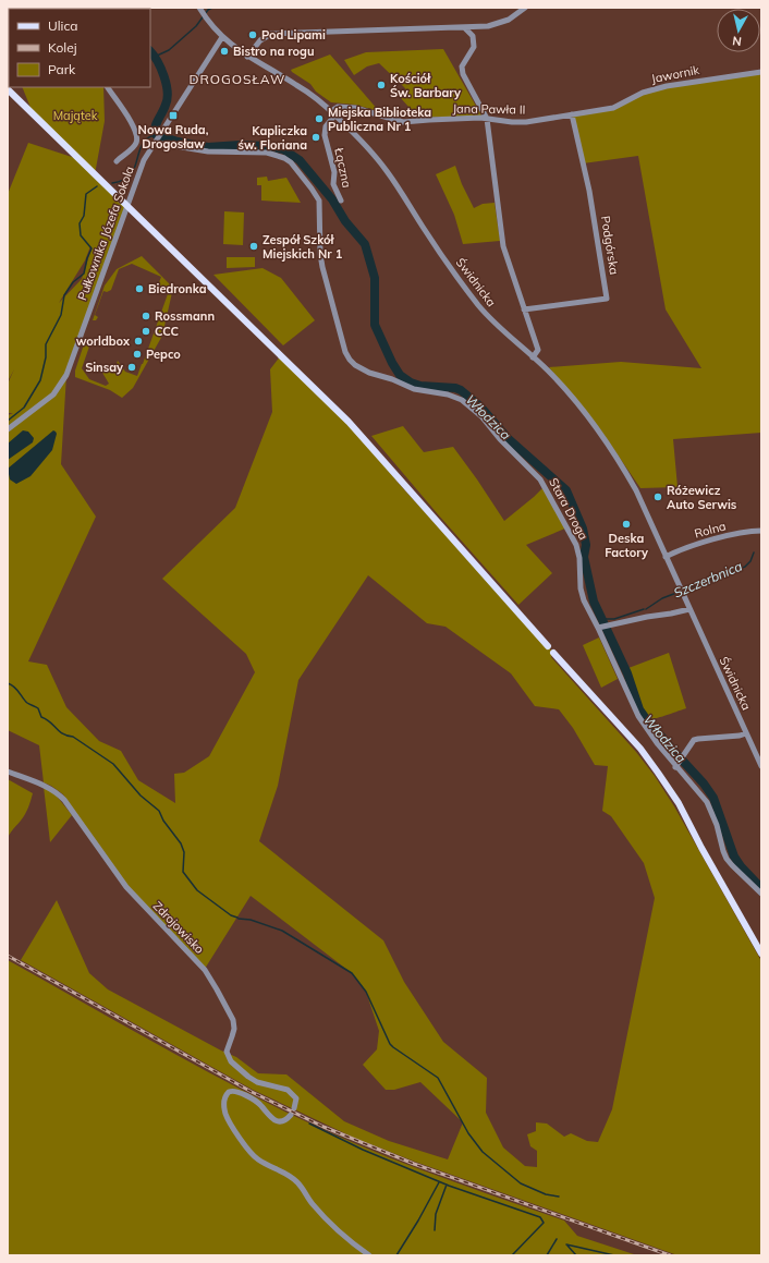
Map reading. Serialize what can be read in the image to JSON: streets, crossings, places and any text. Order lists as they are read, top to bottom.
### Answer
{
  "streets": {
    "street": [
      "Jawornik",
      "Jana Pawła II",
      "Łączna",
      "Pułkownika Józefa Sokola",
      "Podgórska",
      "Świdnicka",
      "Stara Droga",
      "Rolna",
      "Zdrojowisko"
    ]
  },
  "crossings": [
    ["Jawornik", "Jana Pawła II"],
    ["Jawornik", "Podgórska"],
    ["Jana Pawła II", "Łączna"],
    ["Jana Pawła II", "Podgórska"],
    ["Jana Pawła II", "Świdnicka"],
    ["Łączna", "Świdnicka"],
    ["Pułkownika Józefa Sokola", "Świdnicka"],
    ["Pułkownika Józefa Sokola", "Stara Droga"],
    ["Świdnicka", "Rolna"]
  ],
  "districts": ["DROGOSŁAW"],
  "water": ["Włodzica", "Szczerbnica"],
  "parks": ["Majątek"],
  "places": {
    "other": [
      "Pod Lipami",
      "Bistro na rogu",
      "Kościół Św. Barbary",
      "Miejska Biblioteka Publiczna Nr 1",
      "Kapliczka św. Floriana",
      "Zespół Szkół Miejskich Nr 1",
      "Biedronka",
      "Rossmann",
      "CCC",
      "worldbox",
      "Pepco",
      "Sinsay",
      "Różewicz Auto Serwis",
      "Deska Factory"
    ],
    "transit": ["Nowa Ruda, Drogosław"]
  },
  "legend": ["Ulica", "Kolej", "Park"],
  "north": "bottom"
}
